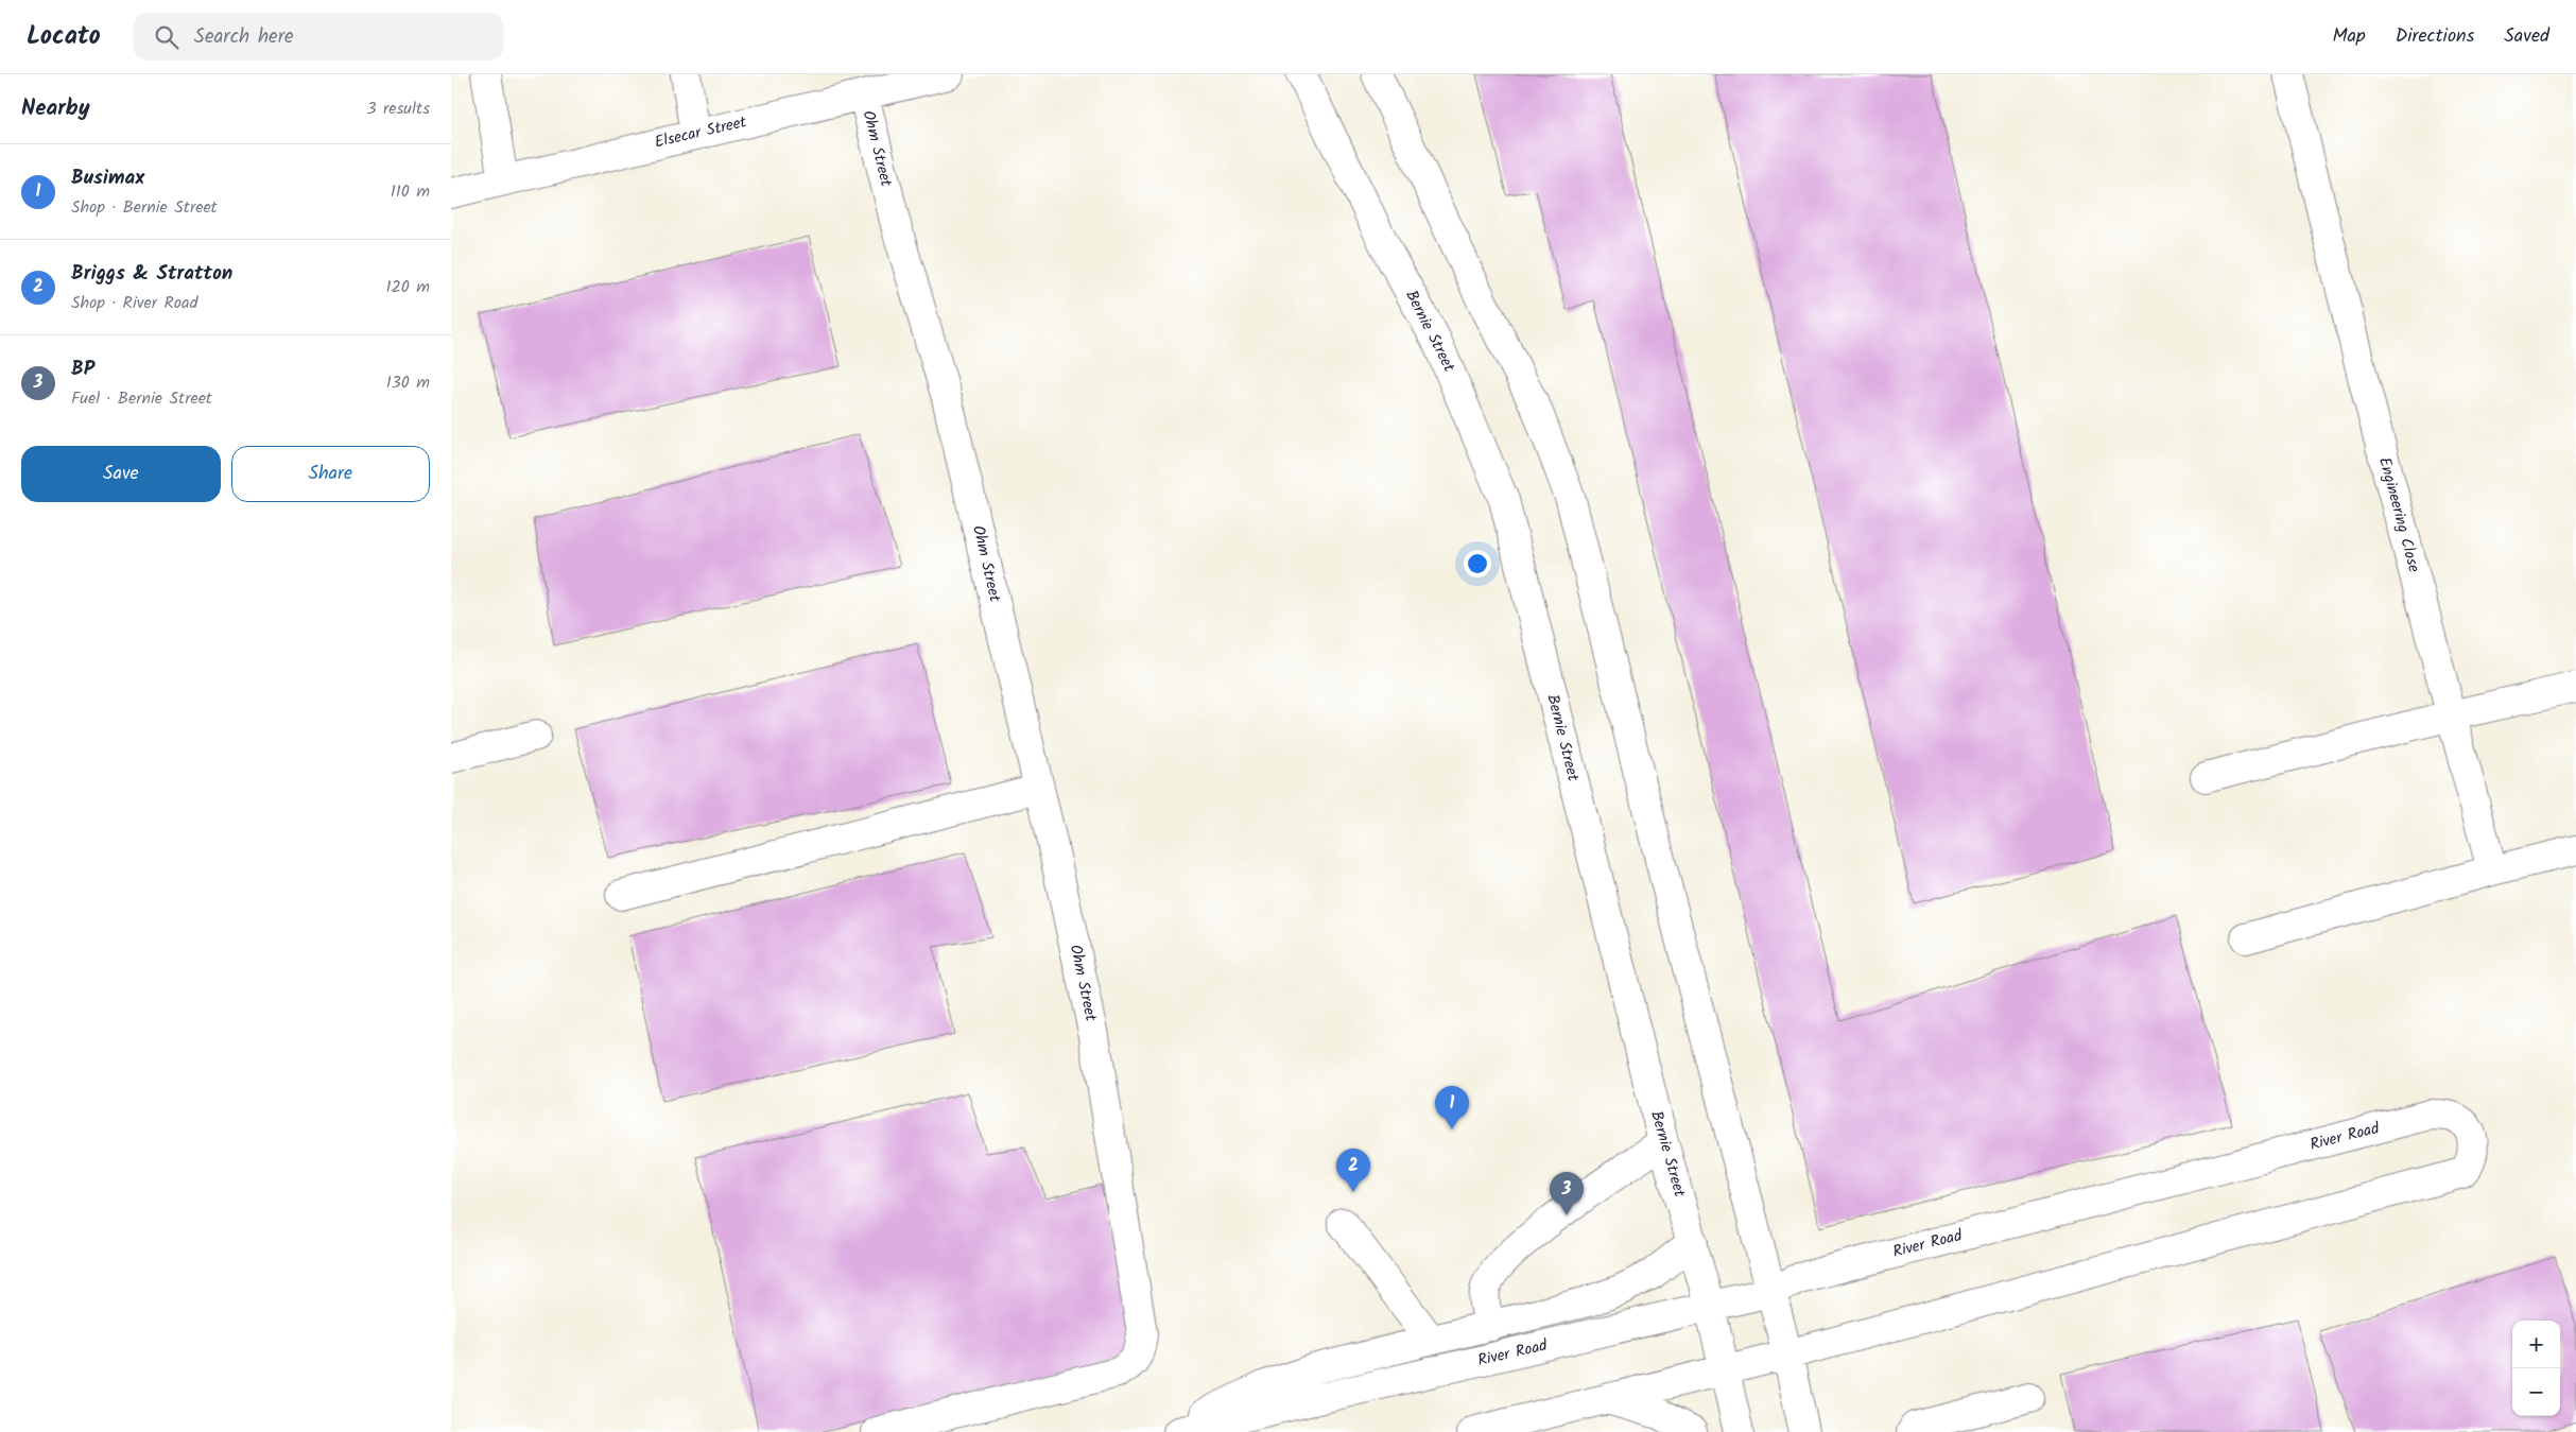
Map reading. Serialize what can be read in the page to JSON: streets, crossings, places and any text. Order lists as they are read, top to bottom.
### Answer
{
  "streets": {
    "street": [
      "Elsecar Street",
      "Ohm Street",
      "Bernie Street",
      "Engineering Close",
      "River Road"
    ]
  },
  "crossings": [
    ["Elsecar Street", "Ohm Street"],
    ["Bernie Street", "River Road"]
  ],
  "page": {
    "header": "Locato",
    "search": "Search here",
    "nav": ["Map", "Directions", "Saved"],
    "heading": ["Nearby", "3 results"],
    "list": [
      {
        "mark": "1",
        "name": "Busimax",
        "note": "Shop · Bernie Street",
        "value": "110 m"
      },
      {
        "mark": "2",
        "name": "Briggs & Stratton",
        "note": "Shop · River Road",
        "value": "120 m"
      },
      {
        "mark": "3",
        "name": "BP",
        "note": "Fuel · Bernie Street",
        "value": "130 m"
      }
    ],
    "buttons": ["Save", "Share"],
    "pins": ["1", "2", "3"],
    "map_buttons": ["+", "−"]
  }
}
